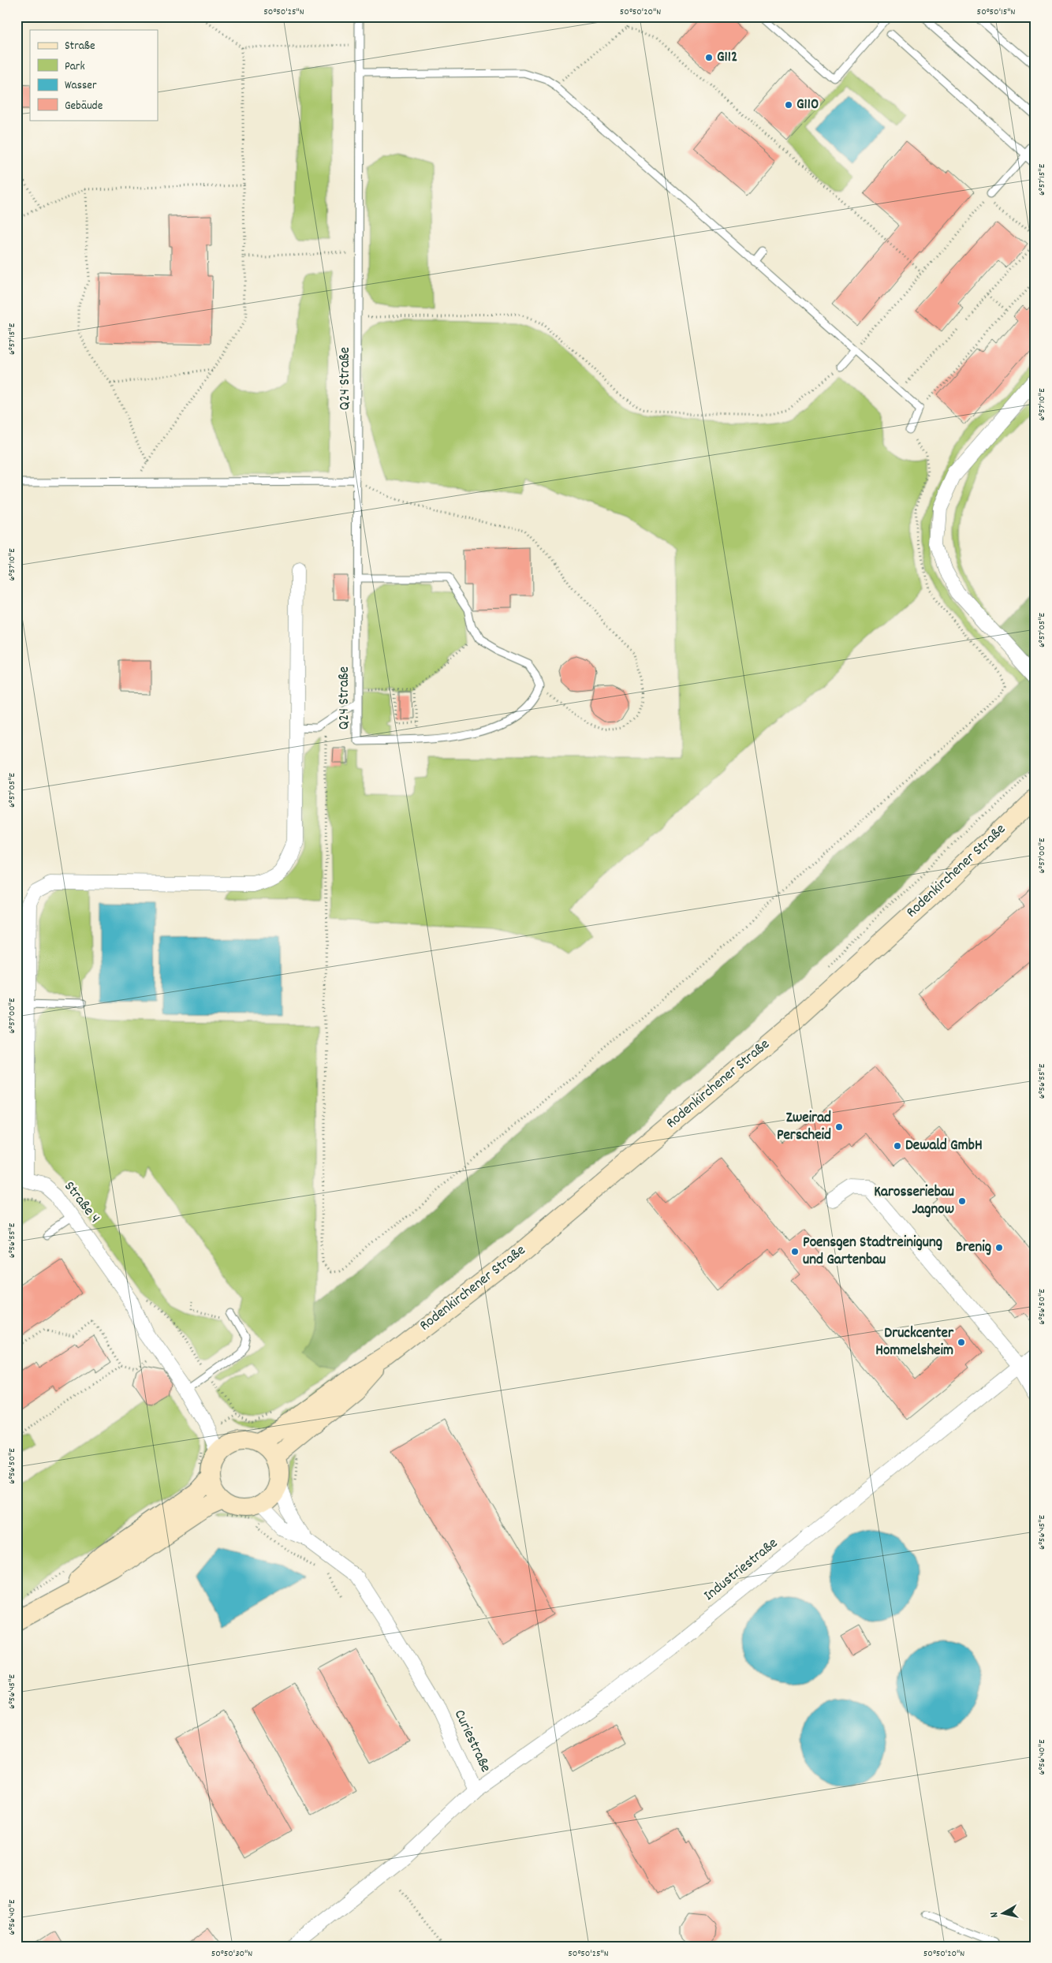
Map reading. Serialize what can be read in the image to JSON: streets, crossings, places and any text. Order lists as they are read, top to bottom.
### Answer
{
  "streets": {
    "main road": ["Rodenkirchener Straße"],
    "street": ["Straße 4", "Industriestraße", "Curiestraße"],
    "lane": ["Q24 Straße"]
  },
  "crossings": [
    ["Industriestraße", "Curiestraße"]
  ],
  "places": [
    "G112",
    "G110",
    "Zweirad Perscheid",
    "Dewald GmbH",
    "Karosseriebau Jagnow",
    "Brenig",
    "Poensgen Stadtreinigung und Gartenbau",
    "Druckcenter Hommelsheim"
  ],
  "legend": [
    "Straße",
    "Park",
    "Wasser",
    "Gebäude"
  ],
  "north": "left",
  "coordinates": [
    "50°50'25\"N",
    "50°50'20\"N",
    "50°50'15\"N",
    "6°57'15\"E",
    "6°57'10\"E",
    "6°57'05\"E",
    "6°57'00\"E",
    "6°56'55\"E",
    "6°56'50\"E",
    "6°56'45\"E",
    "6°56'40\"E",
    "50°50'30\"N"
  ]
}
